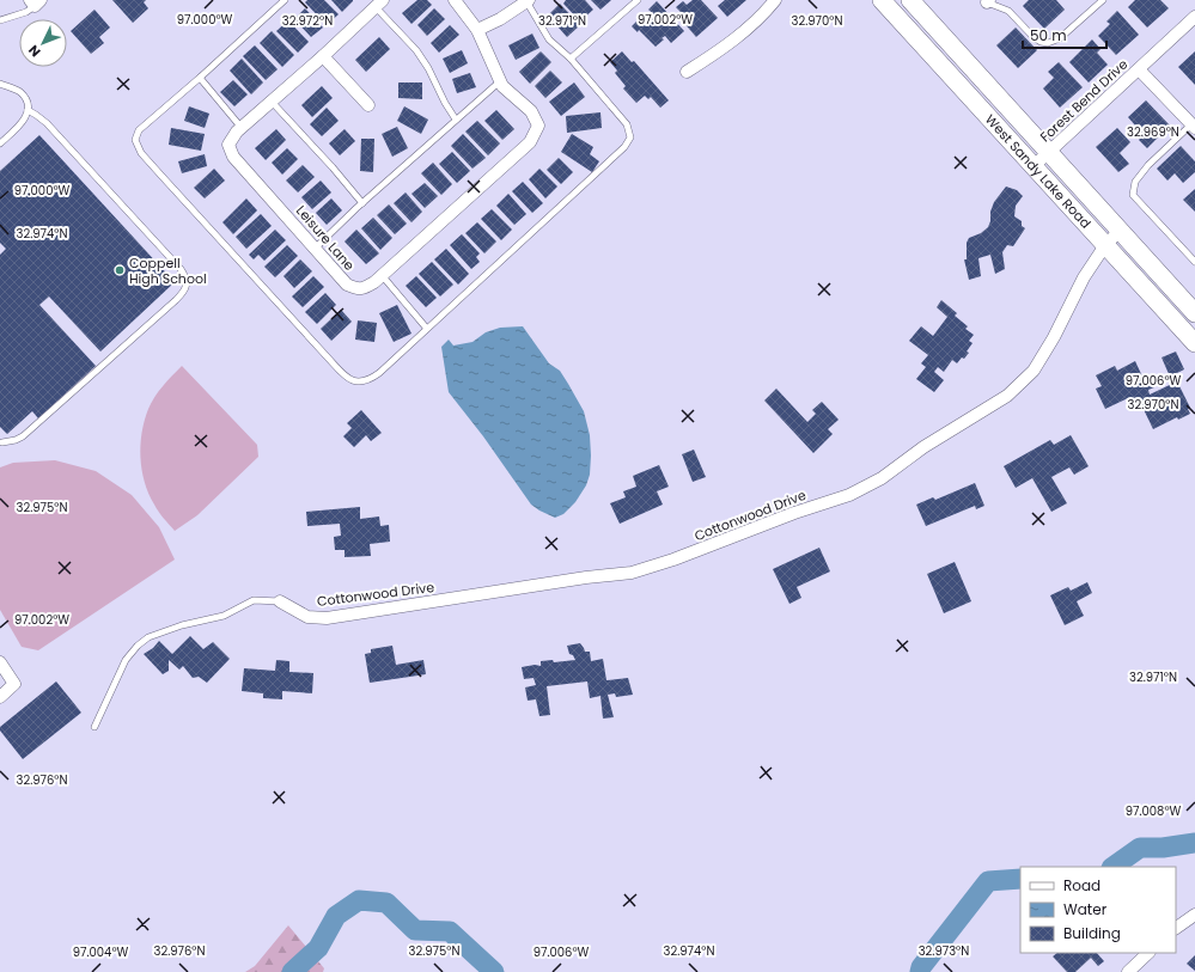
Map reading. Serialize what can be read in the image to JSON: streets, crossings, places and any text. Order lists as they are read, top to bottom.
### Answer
{
  "streets": {
    "main road": ["West Sandy Lake Road"],
    "street": ["Forest Bend Drive", "Leisure Lane", "Cottonwood Drive"]
  },
  "crossings": [
    ["Forest Bend Drive", "West Sandy Lake Road"],
    ["West Sandy Lake Road", "Cottonwood Drive"]
  ],
  "places": ["Coppell High School"],
  "legend": ["Road", "Water", "Building"],
  "scale_bar": "50 m",
  "north": "bottom left",
  "coordinates": [
    "97.000°W",
    "97.002°W",
    "32.972°N",
    "32.971°N",
    "32.970°N",
    "32.969°N",
    "32.974°N",
    "97.006°W",
    "32.975°N",
    "32.976°N",
    "97.008°W",
    "32.973°N",
    "97.004°W"
  ]
}
